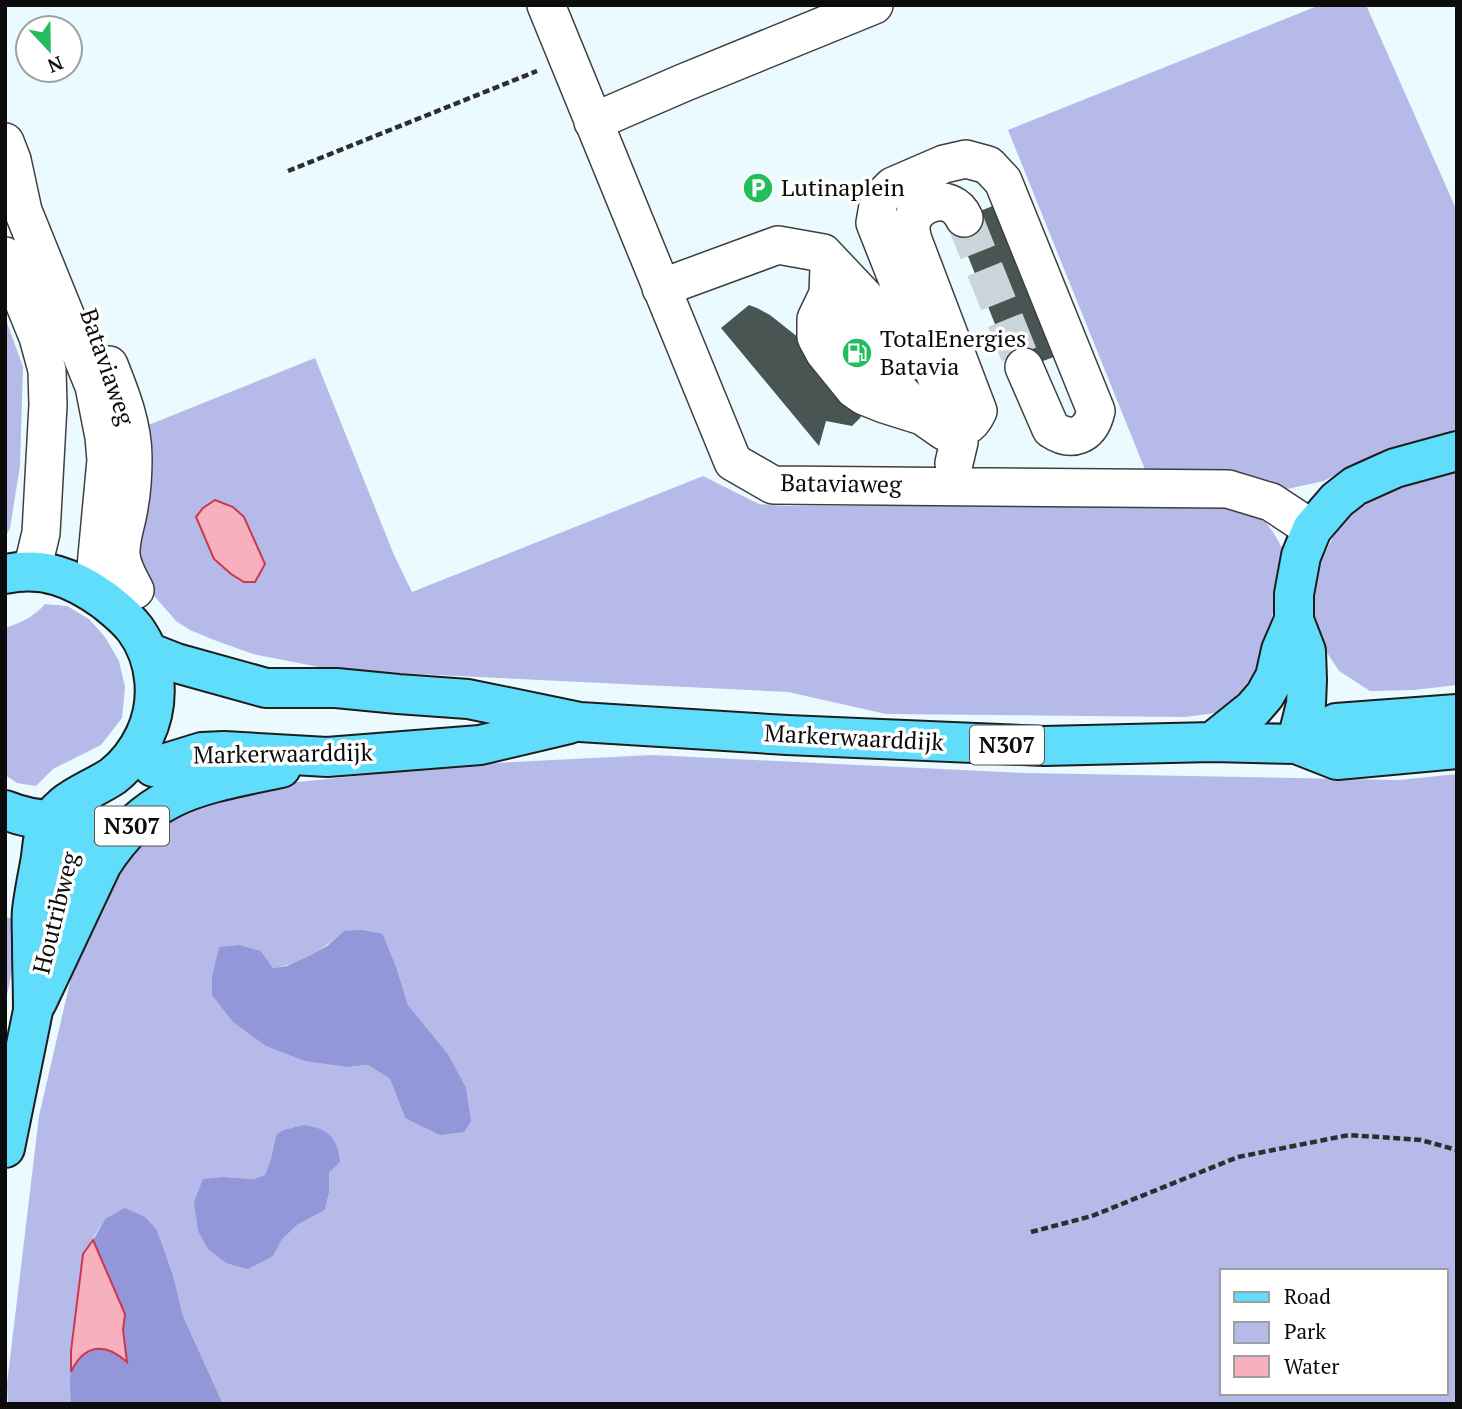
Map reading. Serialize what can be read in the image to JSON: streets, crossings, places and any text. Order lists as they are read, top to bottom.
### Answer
{
  "streets": {
    "main road": ["Markerwaarddijk", "N307", "Houtribweg"],
    "street": ["Bataviaweg"]
  },
  "crossings": [
    ["Bataviaweg", "N307"],
    ["Markerwaarddijk", "N307"],
    ["N307", "Houtribweg"]
  ],
  "places": {
    "parking": ["Lutinaplein"],
    "fuel station": ["TotalEnergies Batavia"]
  },
  "legend": ["Road", "Park", "Water"],
  "north": "bottom"
}
